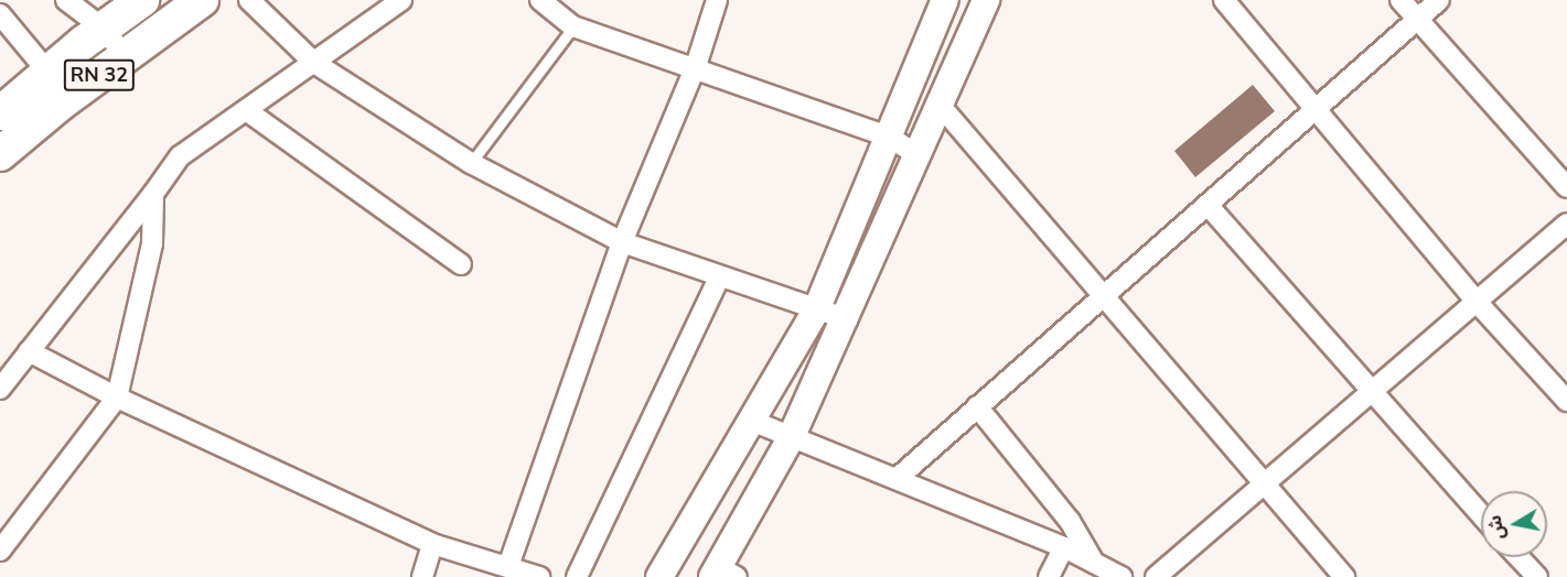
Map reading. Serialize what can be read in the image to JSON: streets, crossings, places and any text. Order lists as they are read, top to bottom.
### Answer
{
  "streets": {
    "main road": ["RN 32"]
  },
  "north": "left"
}
